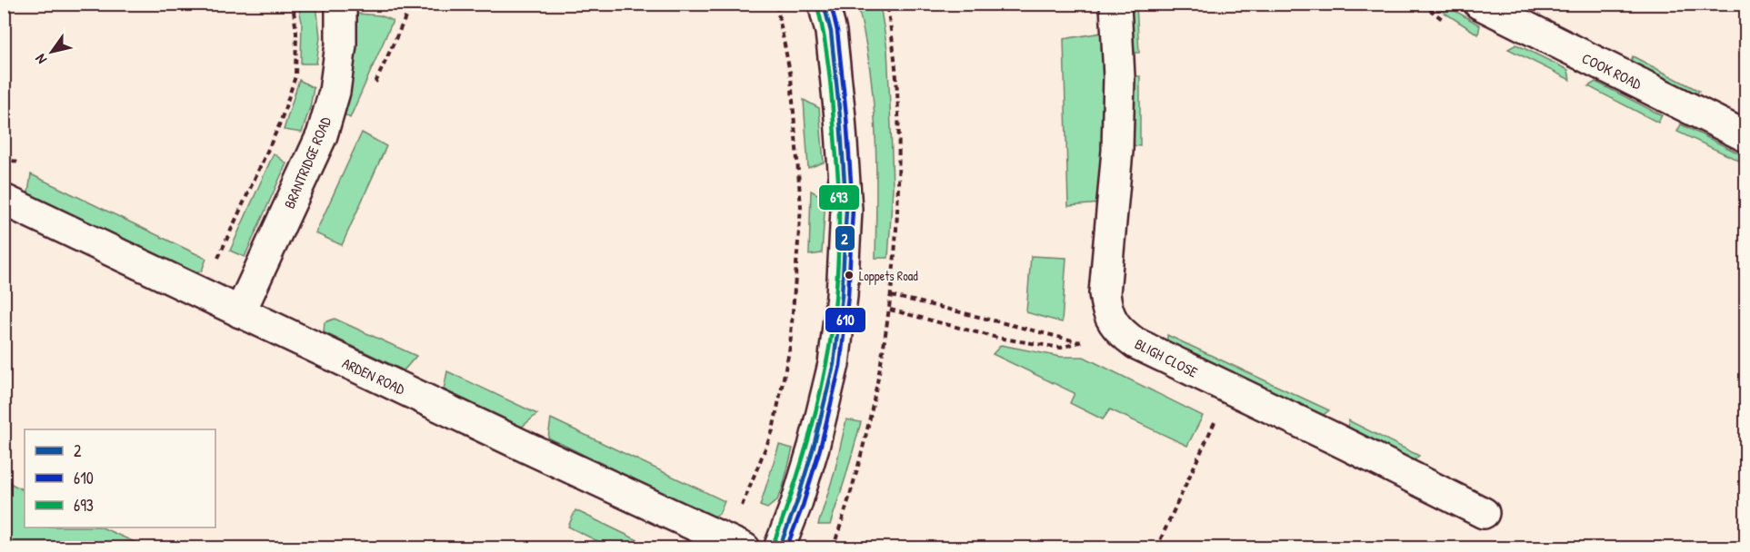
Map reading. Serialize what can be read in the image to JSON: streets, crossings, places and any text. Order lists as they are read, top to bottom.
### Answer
{
  "streets": {
    "street": [
      "COOK ROAD",
      "BRANTRIDGE ROAD",
      "BLIGH CLOSE",
      "ARDEN ROAD"
    ]
  },
  "crossings": [
    ["BRANTRIDGE ROAD", "ARDEN ROAD"]
  ],
  "places": ["Loppets Road"],
  "lines": ["transit line 2", "transit line 610", "transit line 693"],
  "legend": ["2", "610", "693"],
  "north": "bottom left"
}
